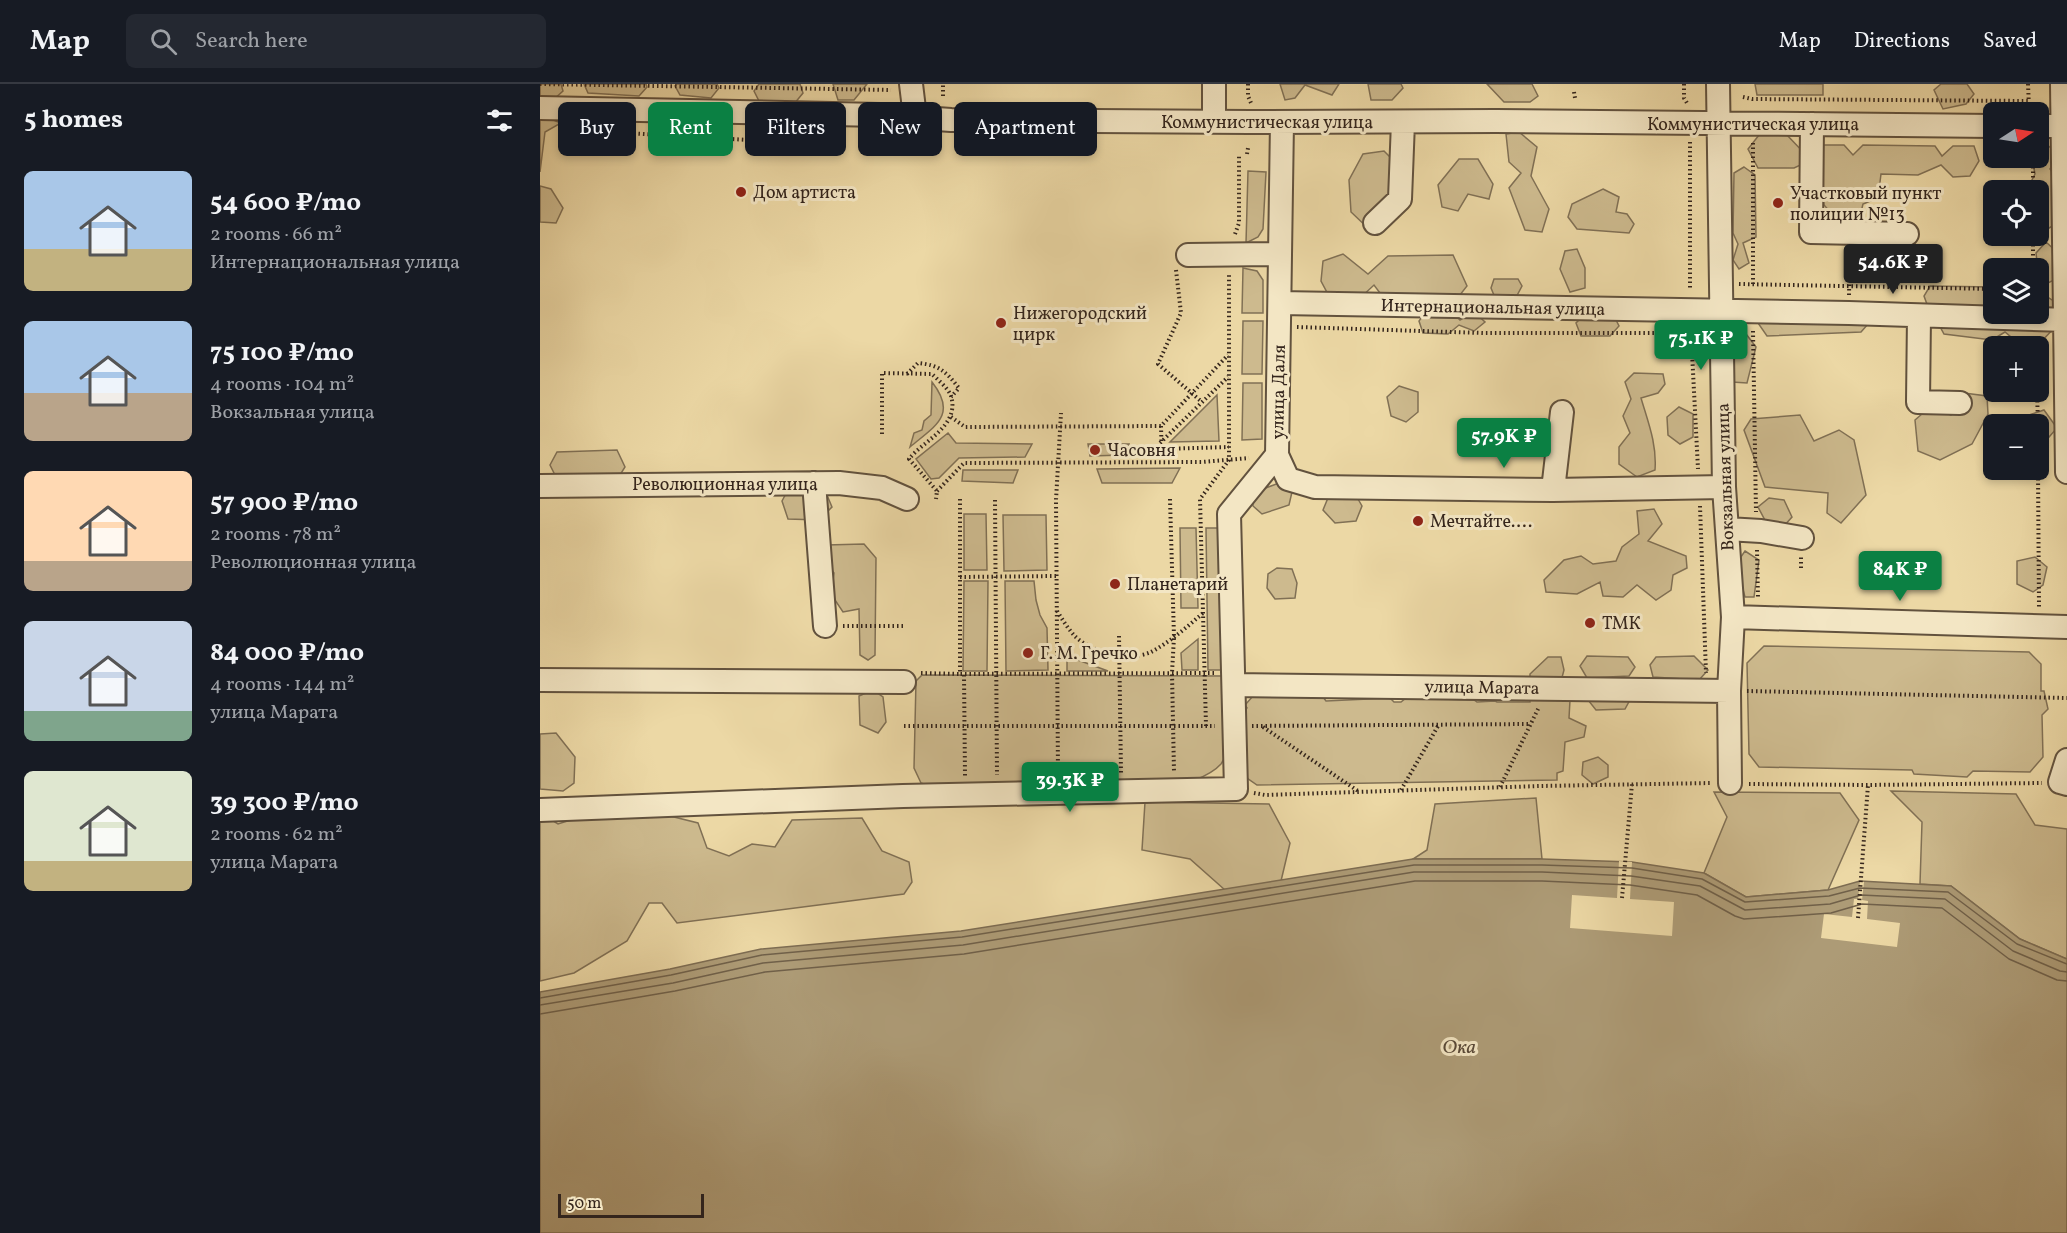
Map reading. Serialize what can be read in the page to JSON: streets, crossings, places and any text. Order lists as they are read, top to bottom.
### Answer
{
  "streets": {
    "street": [
      "Коммунистическая улица",
      "Интернациональная улица",
      "улица Даля",
      "Вокзальная улица",
      "Революционная улица",
      "улица Марата"
    ]
  },
  "crossings": [
    ["Коммунистическая улица", "улица Даля"],
    ["Коммунистическая улица", "Вокзальная улица"],
    ["Интернациональная улица", "улица Даля"],
    ["Интернациональная улица", "Вокзальная улица"],
    ["улица Даля", "улица Марата"],
    ["Вокзальная улица", "улица Марата"]
  ],
  "water": ["Ока"],
  "places": [
    "Дом артиста",
    "Участковый пункт полиции №13",
    "Нижегородский цирк",
    "Часовня",
    "Мечтайте....",
    "Планетарий",
    "ТМК",
    "Г. М. Гречко"
  ],
  "scale_bar": "50 m",
  "north": "right",
  "page": {
    "header": "Map",
    "search": "Search here",
    "nav": ["Map", "Directions", "Saved"],
    "heading": "5 homes",
    "map_buttons": ["+", "−"],
    "chip": [
      "Buy",
      "Rent",
      "Filters",
      "New",
      "Apartment"
    ],
    "list": [
      {
        "name": "54 600 ₽/mo",
        "note": "2 rooms · 66 m² · Интернациональная улица"
      },
      {
        "name": "75 100 ₽/mo",
        "note": "4 rooms · 104 m² · Вокзальная улица"
      },
      {
        "name": "57 900 ₽/mo",
        "note": "2 rooms · 78 m² · Революционная улица"
      },
      {
        "name": "84 000 ₽/mo",
        "note": "4 rooms · 144 m² · улица Марата"
      },
      {
        "name": "39 300 ₽/mo",
        "note": "2 rooms · 62 m² · улица Марата"
      }
    ],
    "price": [
      "54.6K ₽",
      "75.1K ₽",
      "57.9K ₽",
      "84K ₽",
      "39.3K ₽"
    ],
    "scale": "50 m"
  }
}
